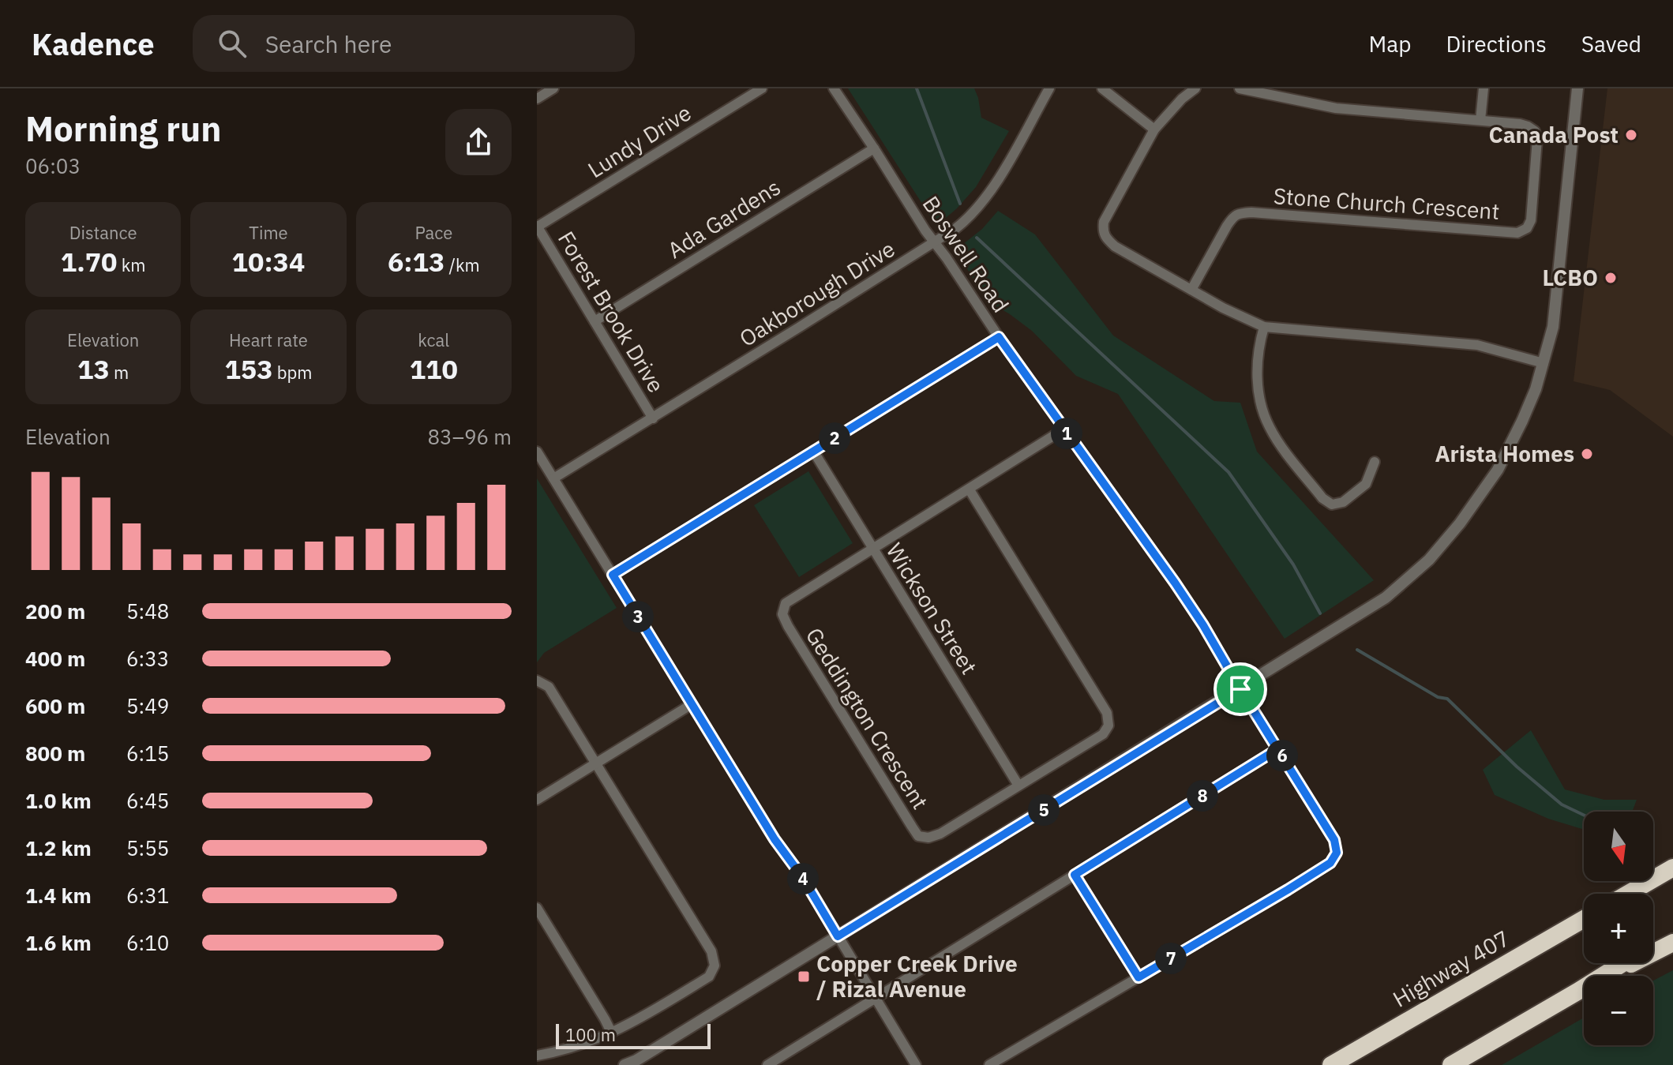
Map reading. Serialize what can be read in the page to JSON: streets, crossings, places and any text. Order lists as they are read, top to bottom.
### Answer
{
  "streets": {
    "highway": ["Highway 407"],
    "street": [
      "Lundy Drive",
      "Stone Church Crescent",
      "Ada Gardens",
      "Boswell Road",
      "Oakborough Drive",
      "Forest Brook Drive",
      "Wickson Street",
      "Geddington Crescent"
    ]
  },
  "crossings": [
    ["Lundy Drive", "Forest Brook Drive"],
    ["Ada Gardens", "Boswell Road"],
    ["Ada Gardens", "Forest Brook Drive"],
    ["Boswell Road", "Oakborough Drive"],
    ["Boswell Road", "Geddington Crescent"],
    ["Oakborough Drive", "Forest Brook Drive"],
    ["Wickson Street", "Geddington Crescent"]
  ],
  "places": {
    "other": ["Canada Post", "LCBO", "Arista Homes"],
    "transit": ["Copper Creek Drive / Rizal Avenue"]
  },
  "scale_bar": "100 m",
  "north": "bottom",
  "page": {
    "header": "Kadence",
    "search": "Search here",
    "nav": ["Map", "Directions", "Saved"],
    "heading": ["Morning run", "06:03"],
    "stats": [
      ["Distance", "1.70 km"],
      ["Time", "10:34"],
      ["Pace", "6:13 /km"],
      ["Elevation", "13 m"],
      ["Heart rate", "153 bpm"],
      ["kcal", "110"]
    ],
    "chart": ["Elevation", "83–96 m"],
    "pins": [
      "1",
      "2",
      "3",
      "6",
      "8",
      "5",
      "4",
      "7"
    ],
    "list": [
      {
        "name": "200 m",
        "note": "5:48"
      },
      {
        "name": "400 m",
        "note": "6:33"
      },
      {
        "name": "600 m",
        "note": "5:49"
      },
      {
        "name": "800 m",
        "note": "6:15"
      },
      {
        "name": "1.0 km",
        "note": "6:45"
      },
      {
        "name": "1.2 km",
        "note": "5:55"
      },
      {
        "name": "1.4 km",
        "note": "6:31"
      },
      {
        "name": "1.6 km",
        "note": "6:10"
      }
    ],
    "map_buttons": ["+", "−"],
    "scale": "100 m"
  }
}
